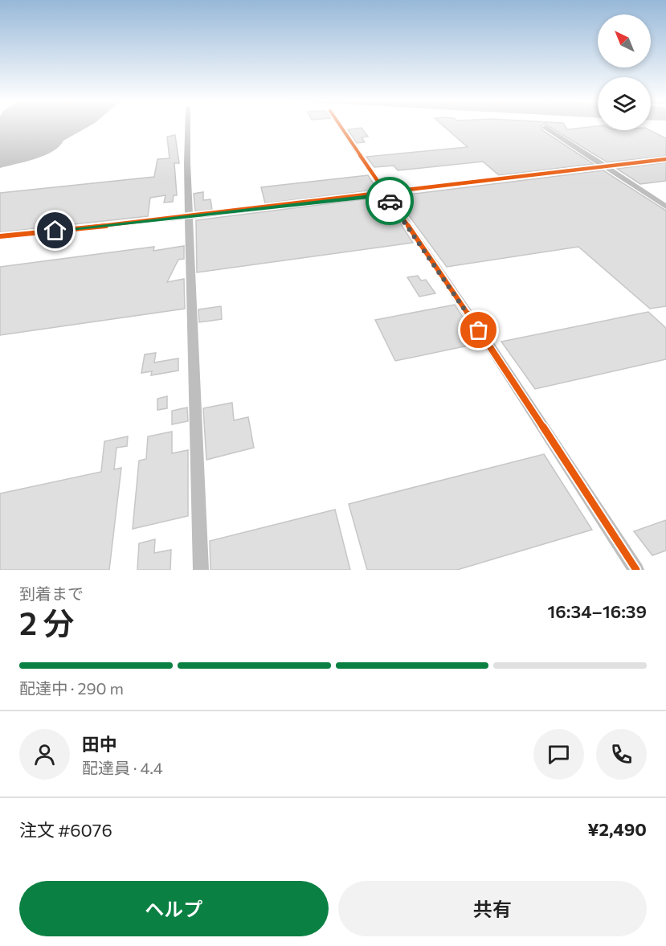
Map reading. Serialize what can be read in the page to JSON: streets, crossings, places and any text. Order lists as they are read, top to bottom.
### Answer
{
  "north": "top left",
  "page": {
    "heading": ["2 分", "到着まで", "16:34–16:39"],
    "panel": [
      "田中",
      "配達員 · 4.4",
      "注文 #6076",
      "¥2,490"
    ],
    "bar": "配達中 · 290 m",
    "buttons": ["ヘルプ", "共有"]
  }
}
